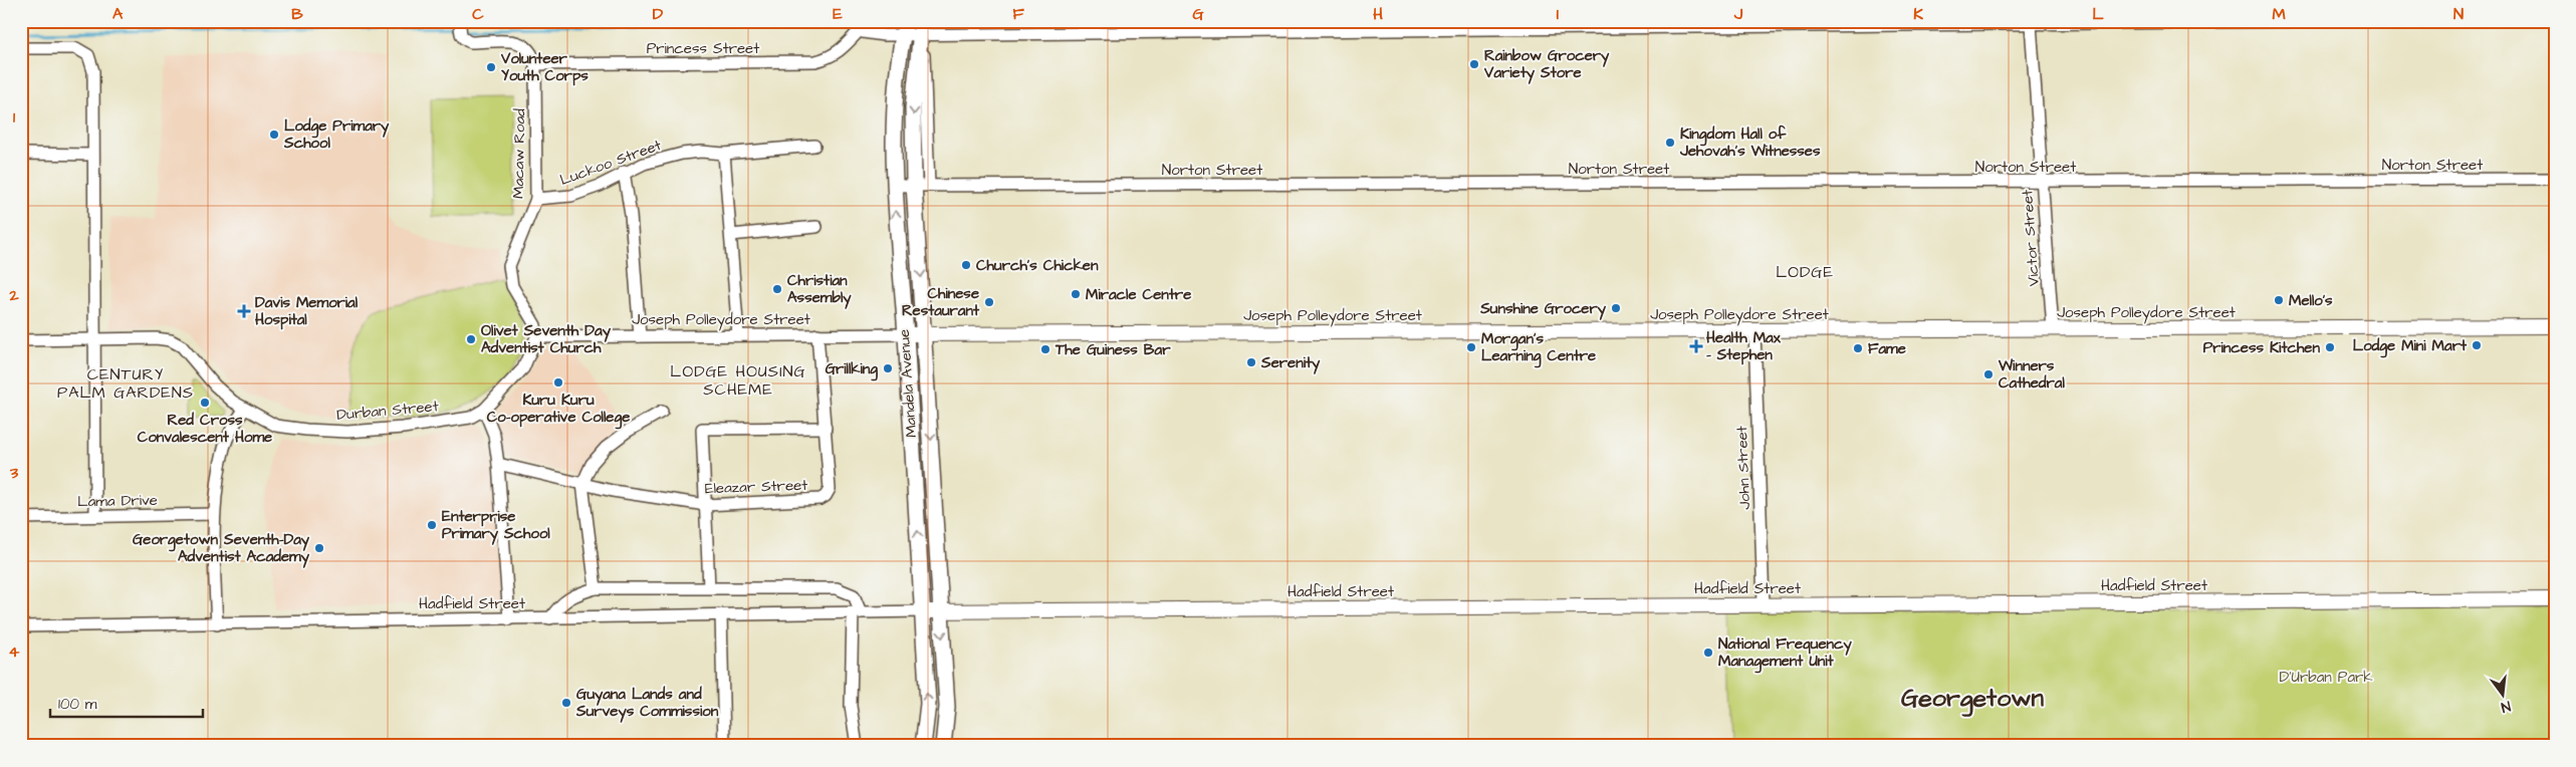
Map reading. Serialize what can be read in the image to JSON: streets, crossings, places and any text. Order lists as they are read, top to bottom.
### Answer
{
  "streets": {
    "main road": ["Mandela Avenue"],
    "street": [
      "Princess Street",
      "Macaw Road",
      "Luckoo Street",
      "Norton Street",
      "Victor Street",
      "Joseph Polleydore Street",
      "Durban Street",
      "John Street",
      "Eleazar Street",
      "Lama Drive",
      "Hadfield Street"
    ]
  },
  "crossings": [
    ["Princess Street", "Macaw Road"],
    ["Macaw Road", "Luckoo Street"],
    ["Macaw Road", "Joseph Polleydore Street"],
    ["Macaw Road", "Durban Street"],
    ["Norton Street", "Victor Street"],
    ["Norton Street", "Mandela Avenue"],
    ["Victor Street", "Joseph Polleydore Street"],
    ["Joseph Polleydore Street", "Mandela Avenue"],
    ["Joseph Polleydore Street", "Durban Street"],
    ["Joseph Polleydore Street", "John Street"],
    ["Joseph Polleydore Street", "Eleazar Street"],
    ["Mandela Avenue", "Hadfield Street"],
    ["John Street", "Hadfield Street"]
  ],
  "districts": [
    "LODGE",
    "LODGE HOUSING SCHEME",
    "CENTURY PALM GARDENS",
    "Georgetown"
  ],
  "parks": ["D'Urban Park"],
  "places": {
    "other": [
      "Rainbow Grocery Variety Store",
      "Volunteer Youth Corps",
      "Lodge Primary School",
      "Kingdom Hall of Jehovah's Witnesses",
      "Church's Chicken",
      "Christian Assembly",
      "Miracle Centre",
      "Mello's",
      "Chinese Restaurant",
      "Sunshine Grocery",
      "Olivet Seventh Day Adventist Church",
      "Lodge Mini Mart",
      "Morgan’s Learning Centre",
      "Princess Kitchen",
      "Fame",
      "The Guiness Bar",
      "Serenity",
      "Grillking",
      "Winners Cathedral",
      "Kuru Kuru Co-operative College",
      "Red Cross Convalescent Home",
      "Enterprise Primary School",
      "Georgetown Seventh-Day Adventist Academy",
      "National Frequency Management Unit",
      "Guyana Lands and Surveys Commission"
    ],
    "health": ["Davis Memorial Hospital", "Health Max - Stephen"]
  },
  "scale_bar": "100 m",
  "north": "bottom",
  "grid": {
    "columns": [
      "A",
      "B",
      "C",
      "D",
      "E",
      "F",
      "G",
      "H",
      "I",
      "J",
      "K",
      "L",
      "M",
      "N"
    ],
    "rows": [
      "1",
      "2",
      "3",
      "4"
    ]
  }
}
